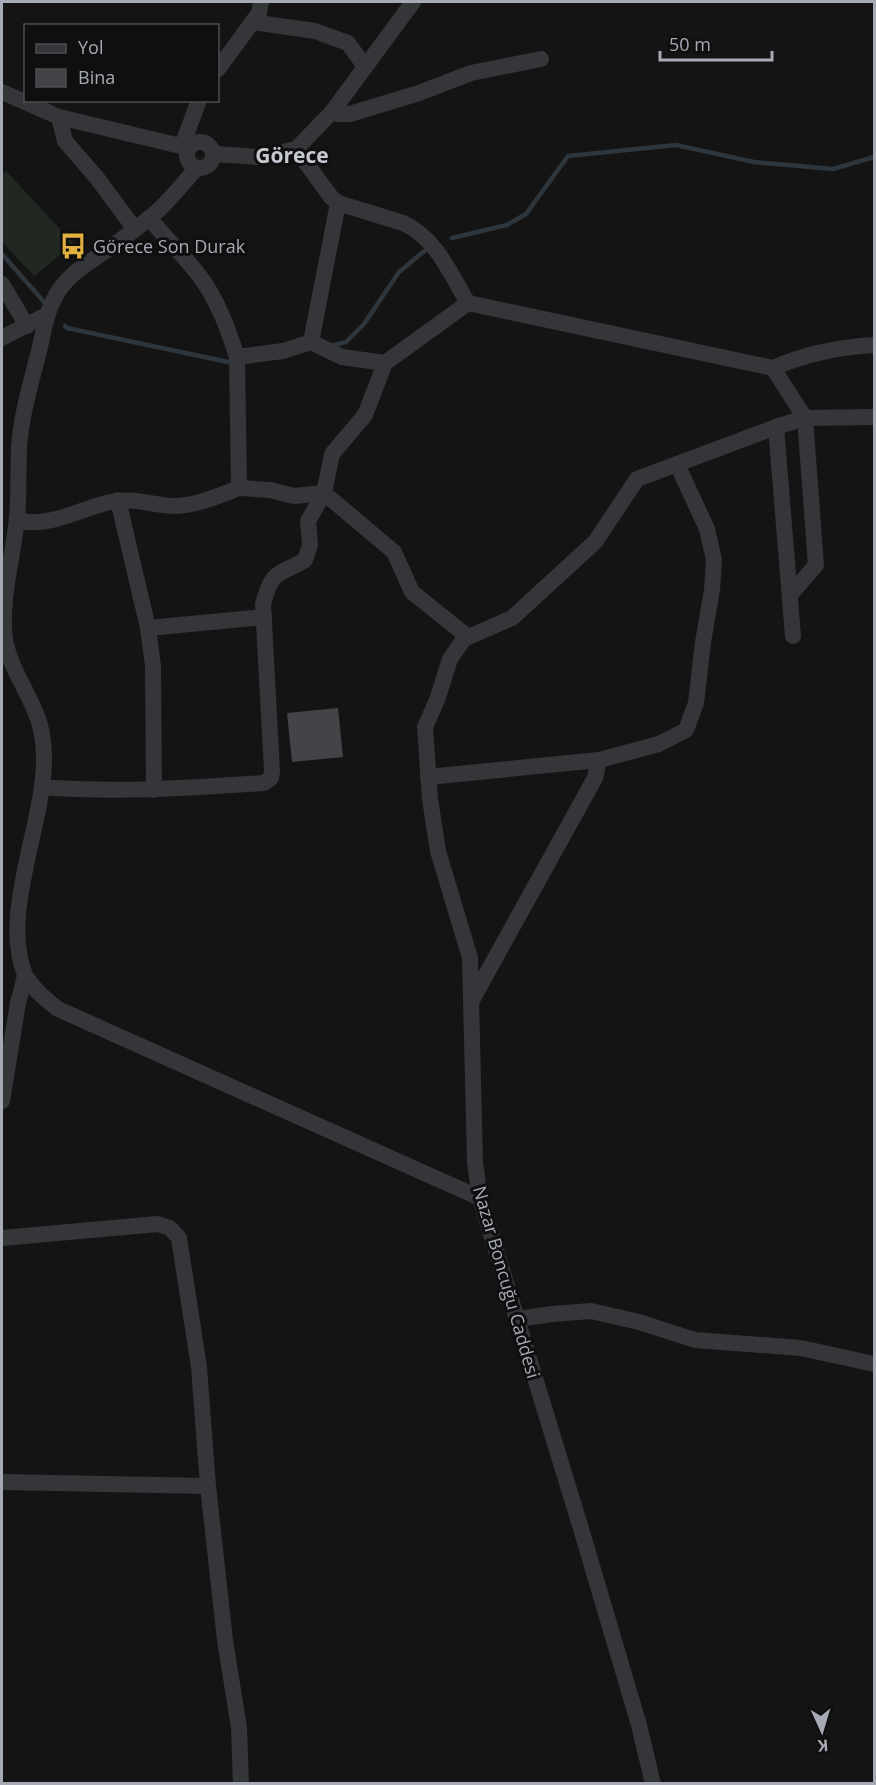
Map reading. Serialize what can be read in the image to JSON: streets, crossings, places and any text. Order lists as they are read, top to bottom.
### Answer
{
  "streets": {
    "street": ["Nazar Boncuğu Caddesi"]
  },
  "districts": ["Görece"],
  "places": {
    "bus stop": ["Görece Son Durak"]
  },
  "legend": ["Yol", "Bina"],
  "scale_bar": "50 m",
  "north": "bottom"
}
